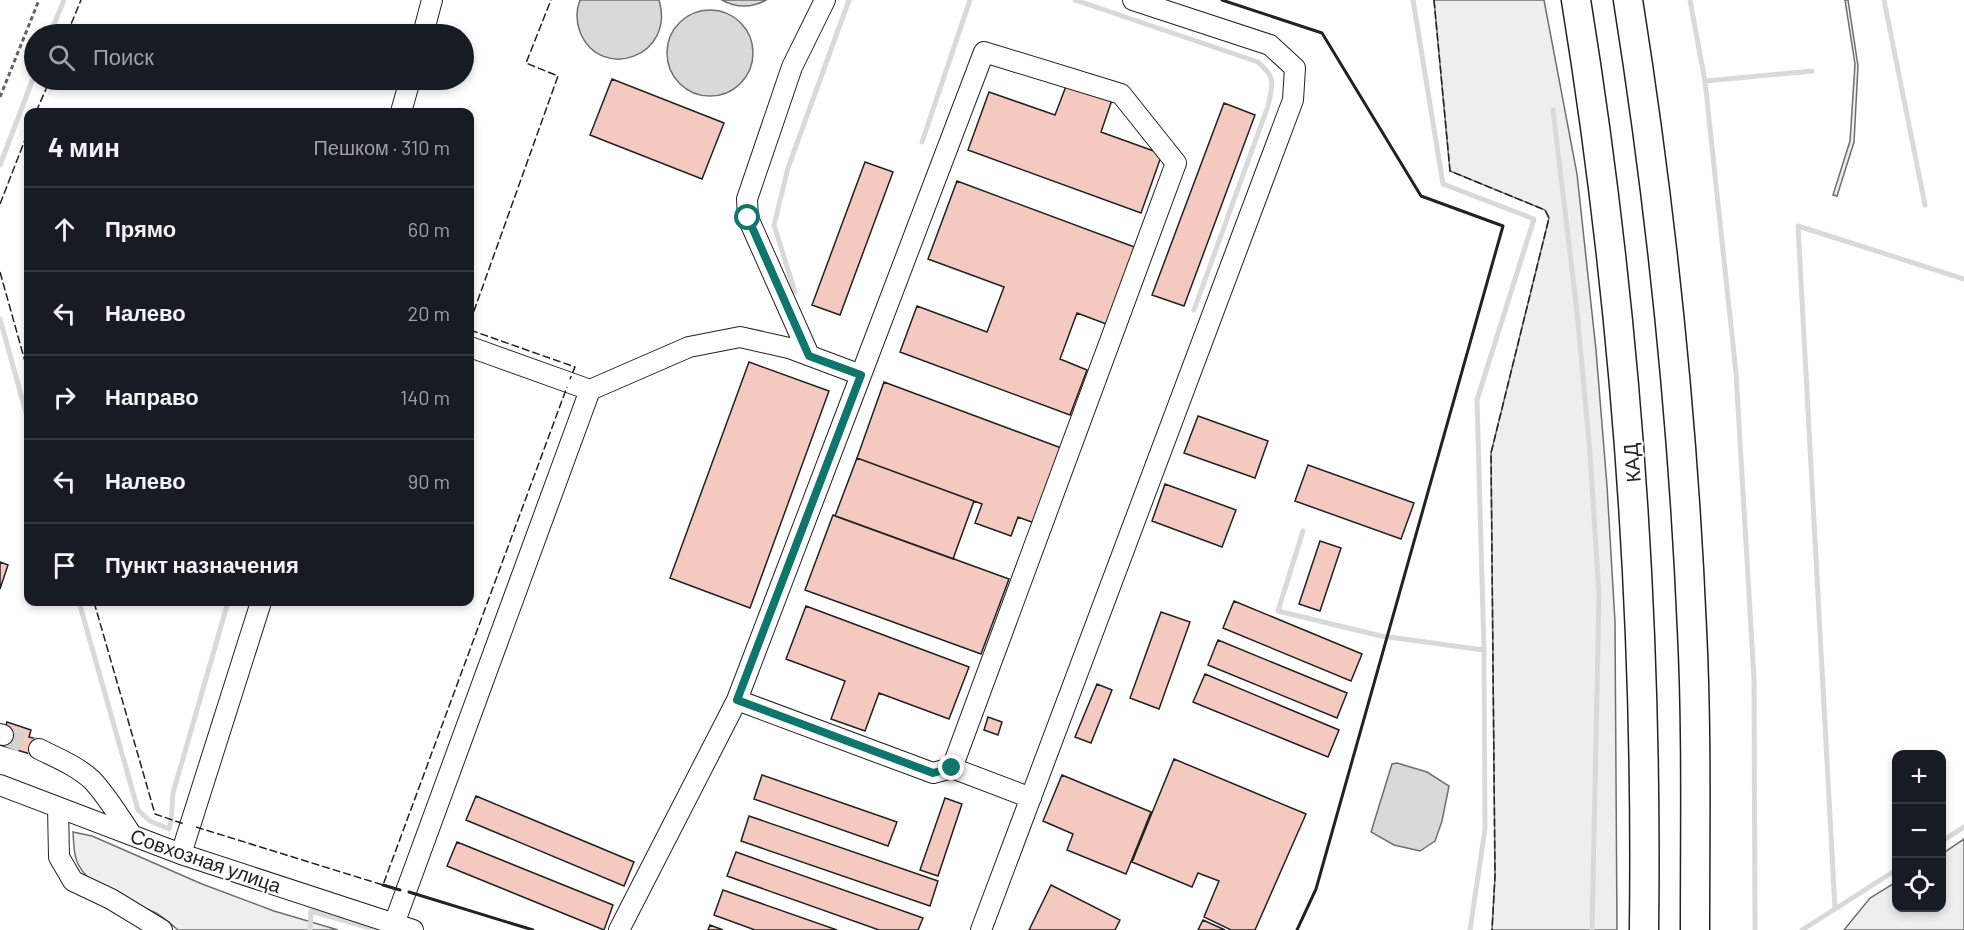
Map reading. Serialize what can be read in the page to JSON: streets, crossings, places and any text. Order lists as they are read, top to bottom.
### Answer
{
  "streets": {
    "highway": ["КАД"],
    "street": ["Совхозная улица"]
  },
  "page": {
    "search": "Поиск",
    "heading": ["4 мин", "Пешком · 310 m"],
    "list": [
      ["Прямо", "60 m"],
      ["Налево", "20 m"],
      ["Направо", "140 m"],
      ["Налево", "90 m"],
      "Пункт назначения"
    ],
    "map_buttons": ["+", "−"]
  }
}
